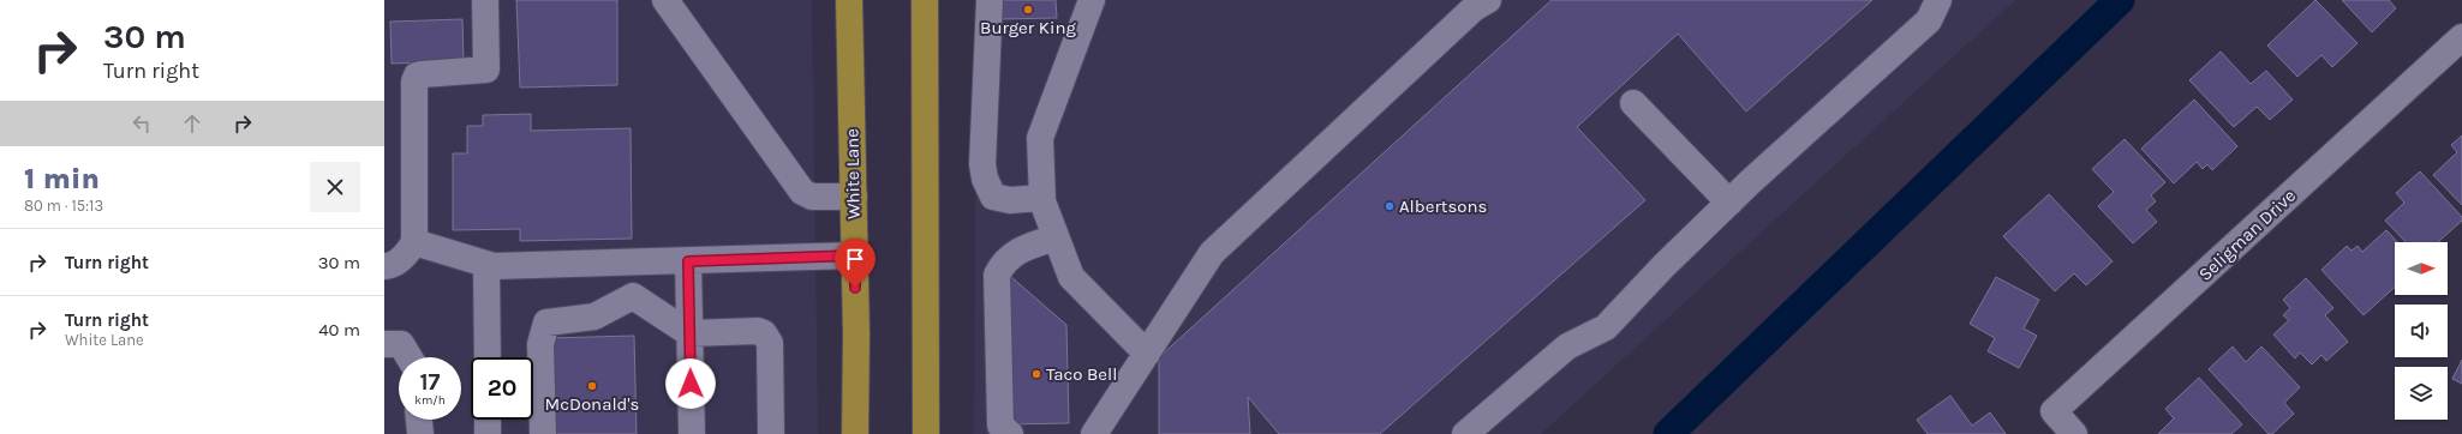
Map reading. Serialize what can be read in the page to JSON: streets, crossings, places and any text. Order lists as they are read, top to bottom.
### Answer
{
  "streets": {
    "main road": ["White Lane"],
    "street": ["Seligman Drive"]
  },
  "places": [
    "Burger King",
    "Albertsons",
    "Taco Bell",
    "McDonald's"
  ],
  "north": "right",
  "page": {
    "turn": ["30 m", "Turn right"],
    "heading": ["1 min", "80 m · 15:13"],
    "list": [
      {
        "name": "Turn right",
        "value": "30 m"
      },
      {
        "name": "Turn right",
        "note": "White Lane",
        "value": "40 m"
      }
    ],
    "speed": "17 km/h",
    "limit": "20"
  }
}
